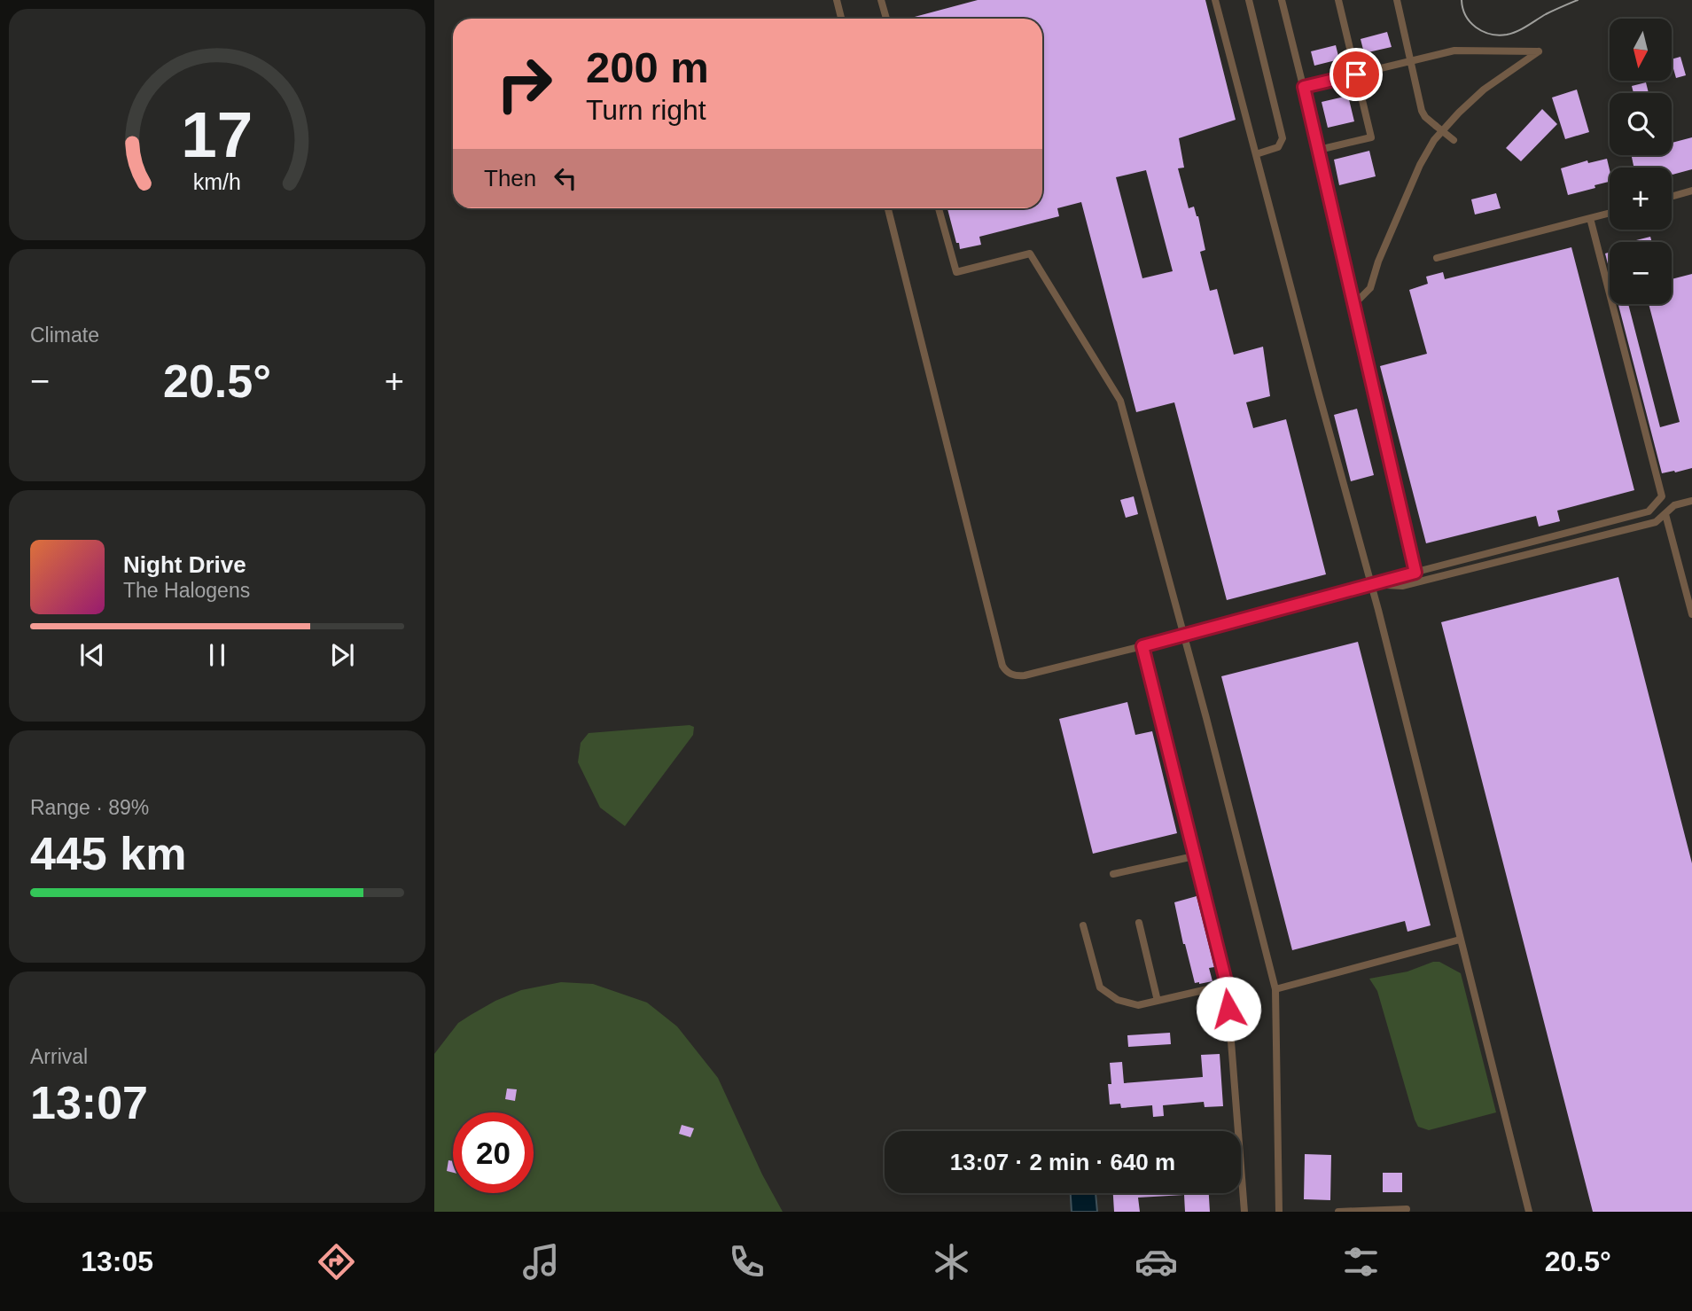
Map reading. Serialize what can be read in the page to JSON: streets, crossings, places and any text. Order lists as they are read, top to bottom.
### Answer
{
  "north": "bottom",
  "page": {
    "map_buttons": ["+", "−"],
    "turn": ["200 m", "Turn right"],
    "then": "Then",
    "tile": [
      "Climate",
      ["Range · 89%", "445 km"],
      ["Arrival", "13:07"]
    ],
    "heat": ["−", "20.5°", "+"],
    "song": ["Night Drive", "The Halogens"],
    "limit": "20",
    "trip": "13:07 · 2 min · 640 m",
    "tabs": ["13:05", "20.5°"],
    "gauge": ["17", "km/h"]
  }
}
